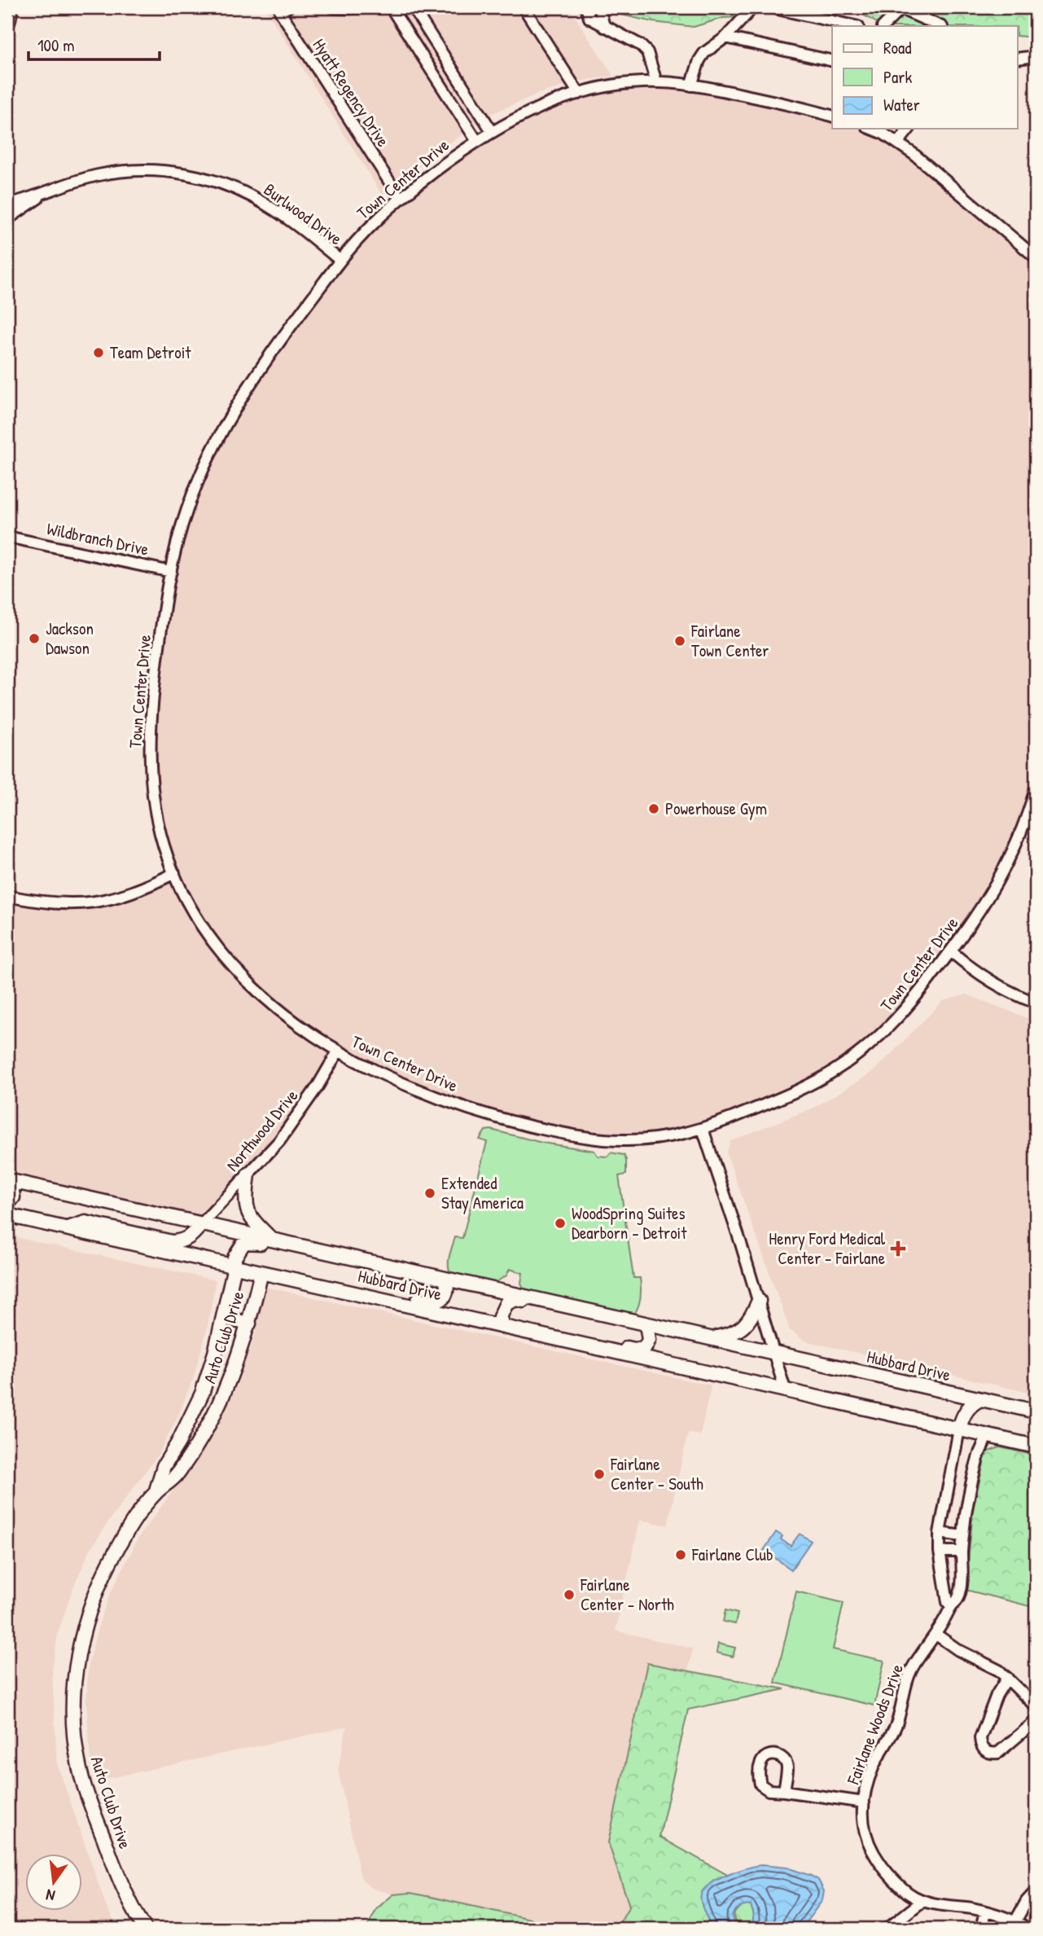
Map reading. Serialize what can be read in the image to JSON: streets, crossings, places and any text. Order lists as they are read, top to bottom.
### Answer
{
  "streets": {
    "street": [
      "Hyatt Regency Drive",
      "Town Center Drive",
      "Burlwood Drive",
      "Wildbranch Drive",
      "Northwood Drive",
      "Hubbard Drive",
      "Auto Club Drive",
      "Fairlane Woods Drive"
    ]
  },
  "crossings": [
    ["Hyatt Regency Drive", "Town Center Drive"],
    ["Town Center Drive", "Burlwood Drive"],
    ["Town Center Drive", "Wildbranch Drive"],
    ["Town Center Drive", "Northwood Drive"],
    ["Northwood Drive", "Hubbard Drive"],
    ["Hubbard Drive", "Auto Club Drive"],
    ["Hubbard Drive", "Fairlane Woods Drive"]
  ],
  "places": {
    "other": [
      "Team Detroit",
      "Jackson Dawson",
      "Fairlane Town Center",
      "Powerhouse Gym",
      "Extended Stay America",
      "WoodSpring Suites Dearborn - Detroit",
      "Fairlane Center - South",
      "Fairlane Club",
      "Fairlane Center - North"
    ],
    "health": ["Henry Ford Medical Center - Fairlane"]
  },
  "legend": ["Road", "Park", "Water"],
  "scale_bar": "100 m",
  "north": "bottom"
}
